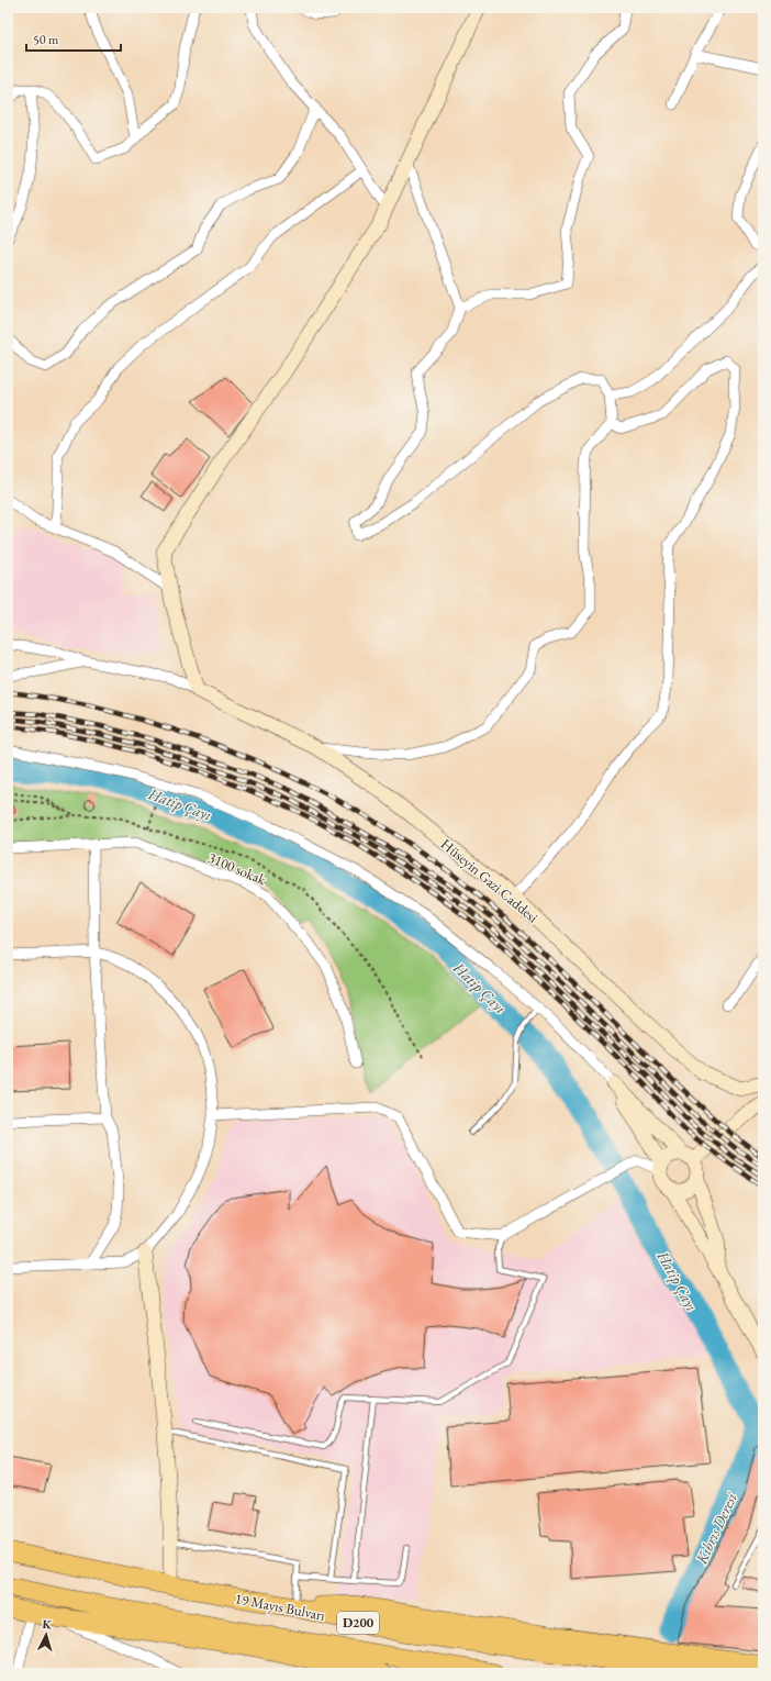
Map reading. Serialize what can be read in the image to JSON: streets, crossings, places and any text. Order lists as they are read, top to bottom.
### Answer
{
  "streets": {
    "highway": ["19 Mayıs Bulvarı", "D200"],
    "street": ["3100 sokak", "Hüseyin Gazi Caddesi"]
  },
  "water": ["Hatip Çayı", "Kıbrıs Deresi"],
  "scale_bar": "50 m",
  "north": "top"
}
